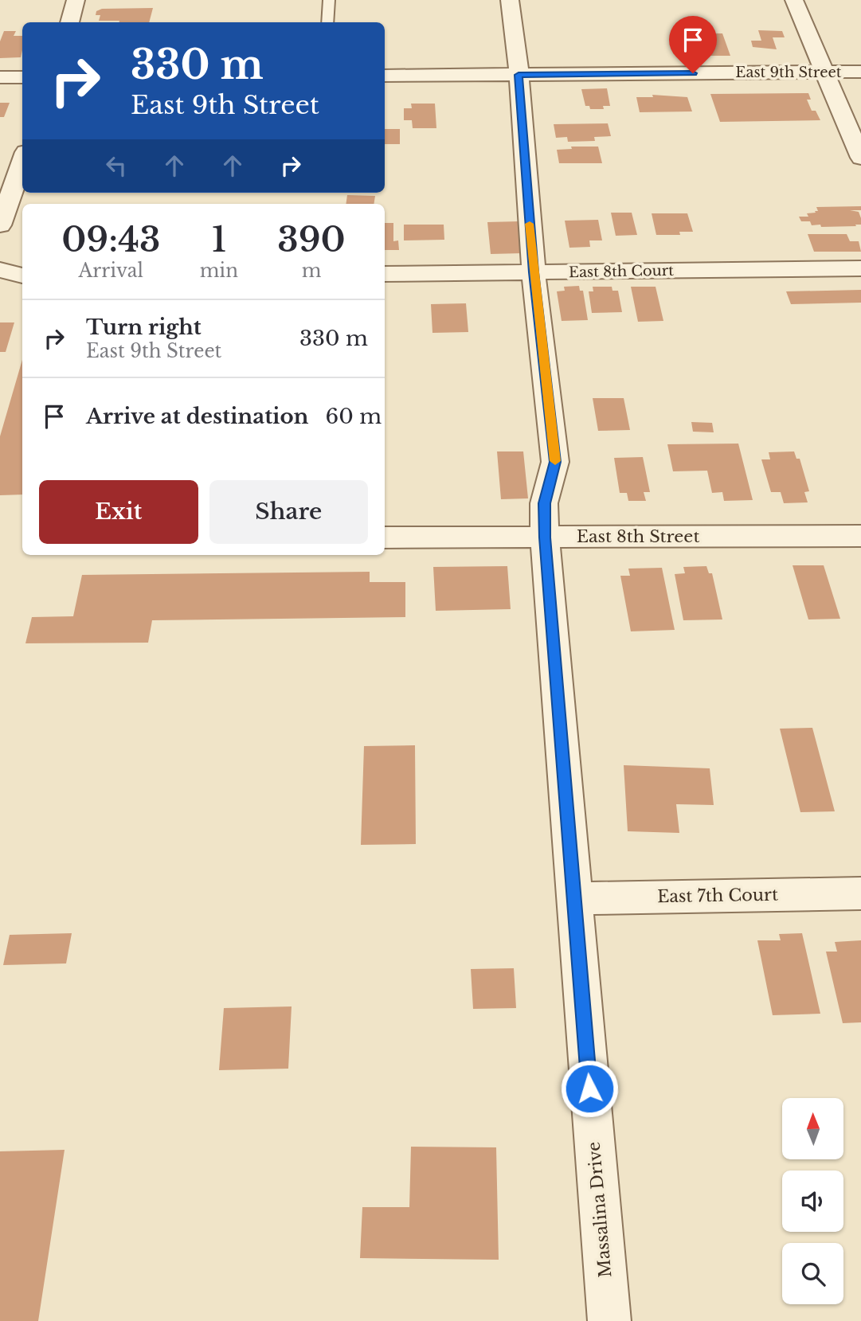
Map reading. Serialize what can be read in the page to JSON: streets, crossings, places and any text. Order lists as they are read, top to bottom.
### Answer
{
  "streets": {
    "street": [
      "East 9th Street",
      "East 8th Court",
      "East 8th Street",
      "East 7th Court",
      "Massalina Drive"
    ]
  },
  "crossings": [
    ["East 9th Street", "Massalina Drive"],
    ["East 8th Court", "Massalina Drive"],
    ["East 8th Street", "Massalina Drive"],
    ["East 7th Court", "Massalina Drive"]
  ],
  "north": "top",
  "page": {
    "turn": ["330 m", "East 9th Street"],
    "eta": [
      "09:43",
      "Arrival",
      "1",
      "min",
      "390",
      "m"
    ],
    "list": [
      {
        "name": "Turn right",
        "note": "East 9th Street",
        "value": "330 m"
      },
      {
        "name": "Arrive at destination",
        "value": "60 m"
      }
    ],
    "buttons": ["Exit", "Share"]
  }
}
